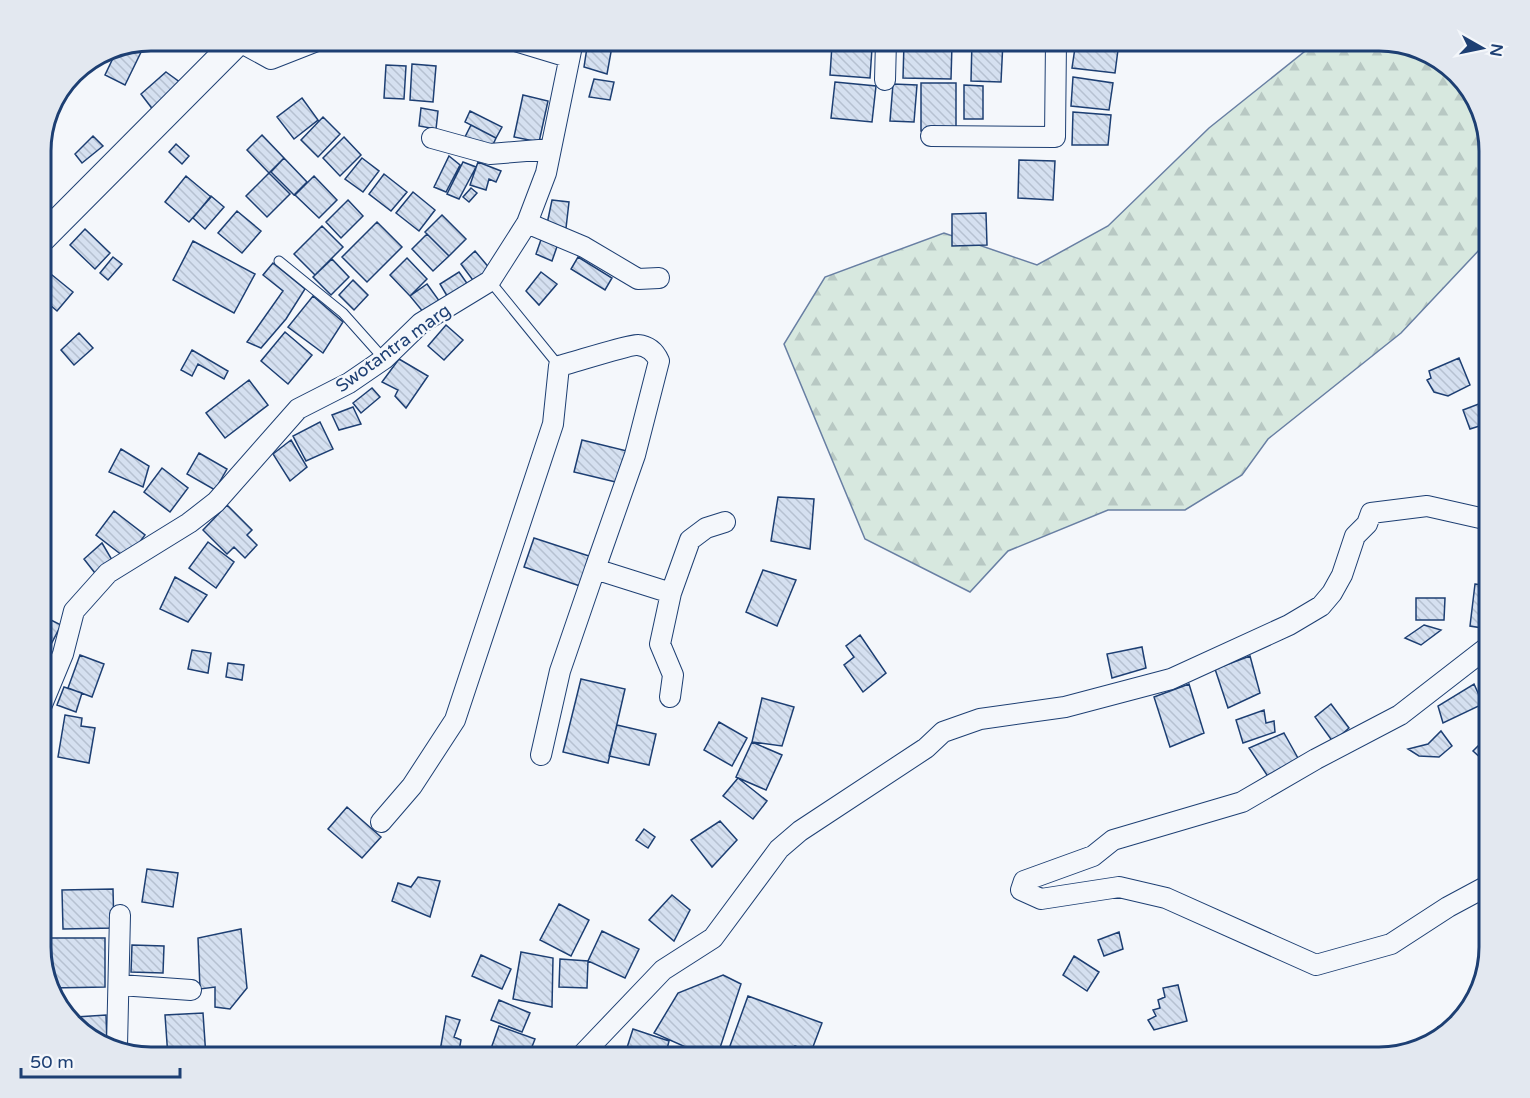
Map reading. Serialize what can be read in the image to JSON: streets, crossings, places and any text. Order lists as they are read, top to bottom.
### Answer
{
  "streets": {
    "street": ["Swotantra marg"]
  },
  "scale_bar": "50 m",
  "north": "right"
}
